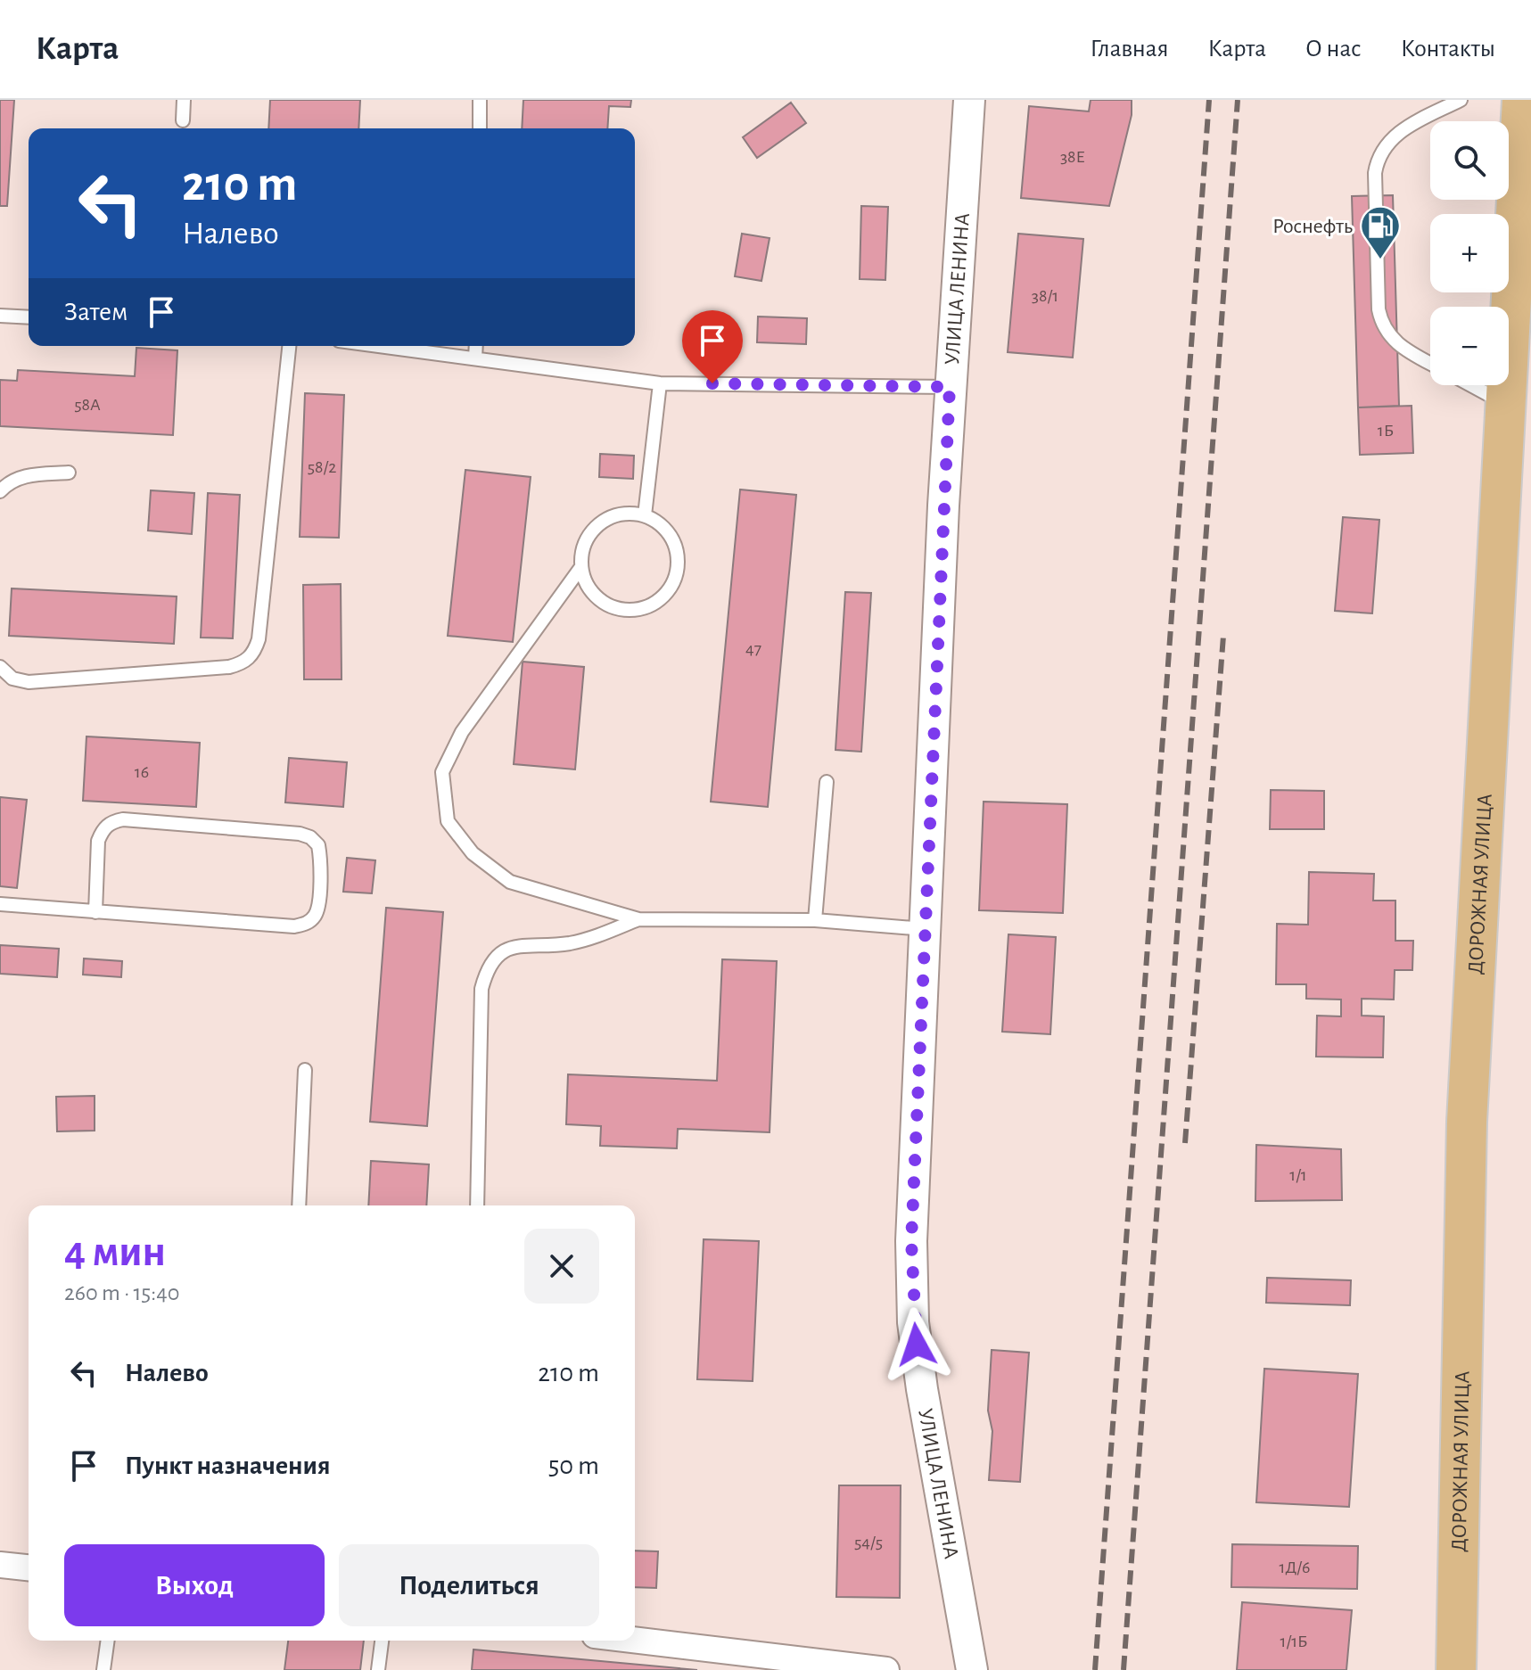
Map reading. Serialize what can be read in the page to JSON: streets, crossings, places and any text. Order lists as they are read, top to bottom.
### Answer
{
  "streets": {
    "main road": ["ДОРОЖНАЯ УЛИЦА"],
    "street": ["УЛИЦА ЛЕНИНА"]
  },
  "places": {
    "fuel station": ["Роснефть"]
  },
  "house_numbers": [
    "38Е",
    "38/1",
    "58А",
    "1Б",
    "58/2",
    "47",
    "16",
    "1/1",
    "54/5",
    "1Д/6",
    "1/1Б"
  ],
  "page": {
    "header": "Карта",
    "nav": [
      "Главная",
      "Карта",
      "О нас",
      "Контакты"
    ],
    "map_buttons": ["+", "−"],
    "turn": ["210 m", "Налево"],
    "then": "Затем",
    "heading": ["4 мин", "260 m · 15:40"],
    "list": [
      {
        "name": "Налево",
        "value": "210 m"
      },
      {
        "name": "Пункт назначения",
        "value": "50 m"
      }
    ],
    "buttons": ["Выход", "Поделиться"]
  }
}
